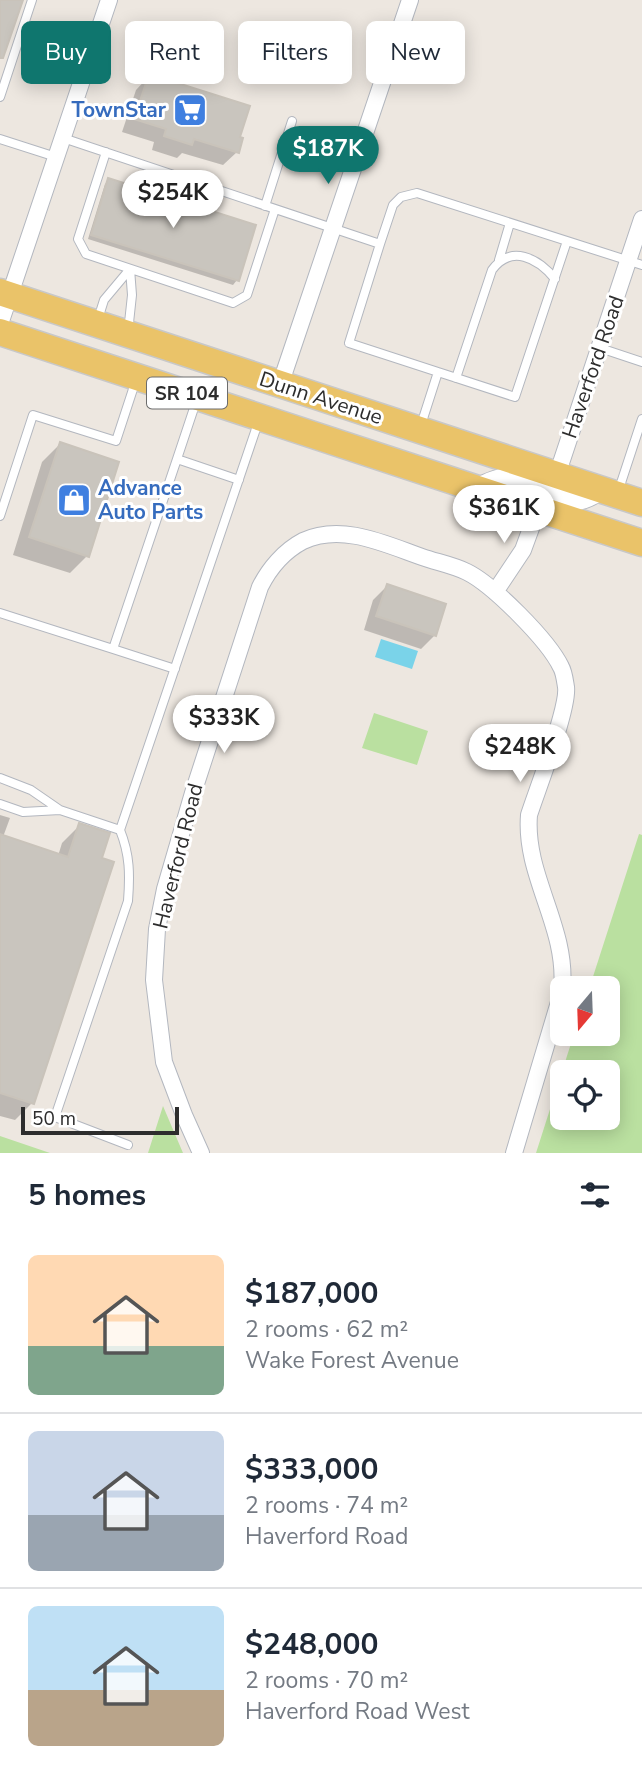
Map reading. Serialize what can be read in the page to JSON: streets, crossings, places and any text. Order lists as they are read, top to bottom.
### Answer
{
  "streets": {
    "main road": ["SR 104", "Dunn Avenue"],
    "street": ["Haverford Road"]
  },
  "crossings": [
    ["Haverford Road", "Dunn Avenue"]
  ],
  "places": {
    "supermarket": ["TownStar"],
    "shop": ["Advance Auto Parts"]
  },
  "scale_bar": "50 m",
  "north": "bottom",
  "page": {
    "chip": [
      "Buy",
      "Rent",
      "Filters",
      "New"
    ],
    "price": [
      "$187K",
      "$254K",
      "$361K",
      "$333K",
      "$248K"
    ],
    "scale": "50 m",
    "heading": "5 homes",
    "list": [
      {
        "name": "$187,000",
        "note": "2 rooms · 62 m² · Wake Forest Avenue"
      },
      {
        "name": "$333,000",
        "note": "2 rooms · 74 m² · Haverford Road"
      },
      {
        "name": "$248,000",
        "note": "2 rooms · 70 m² · Haverford Road West"
      }
    ]
  }
}
